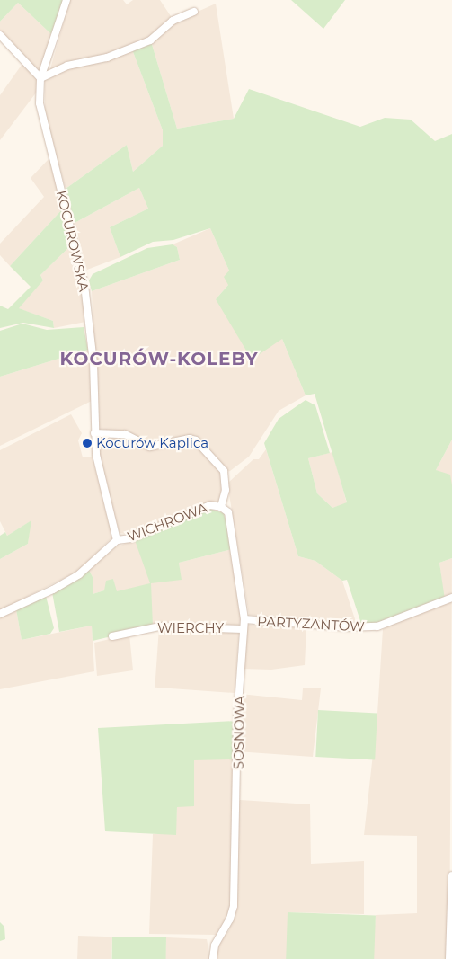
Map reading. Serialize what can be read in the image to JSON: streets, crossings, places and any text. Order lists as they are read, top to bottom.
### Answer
{
  "streets": {
    "street": [
      "KOCUROWSKA",
      "WICHROWA",
      "PARTYZANTÓW",
      "WIERCHY",
      "SOSNOWA"
    ]
  },
  "crossings": [
    ["KOCUROWSKA", "WICHROWA"],
    ["WICHROWA", "SOSNOWA"],
    ["PARTYZANTÓW", "SOSNOWA"],
    ["WIERCHY", "SOSNOWA"]
  ],
  "districts": ["KOCURÓW-KOLEBY"],
  "places": ["Kocurów Kaplica"]
}
